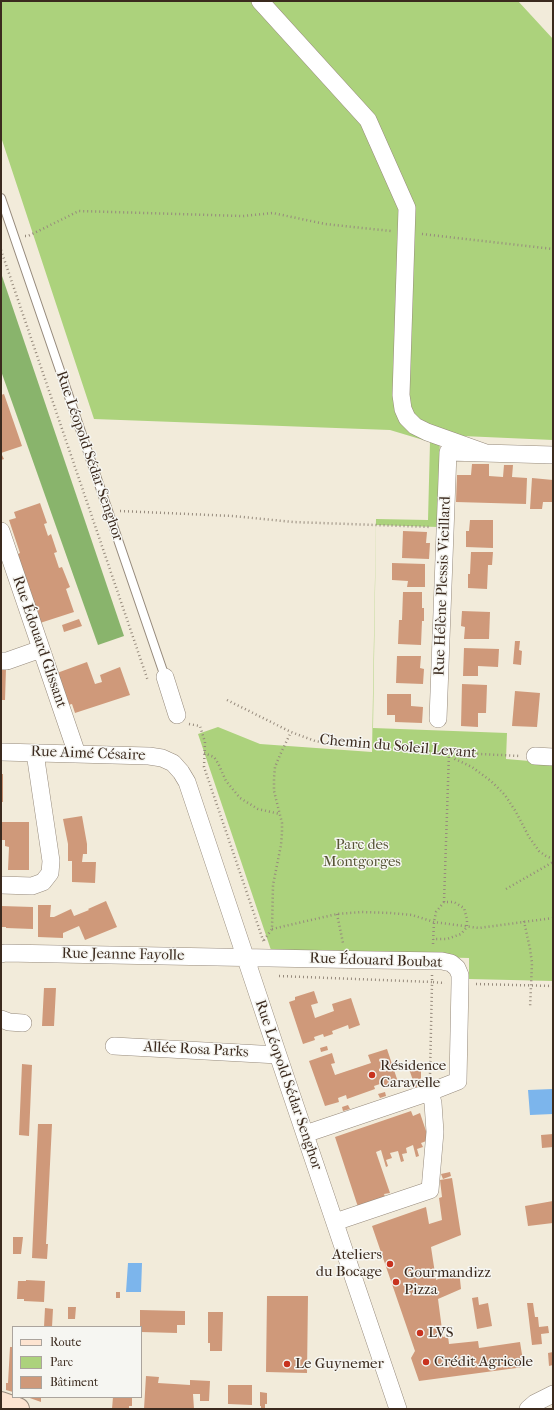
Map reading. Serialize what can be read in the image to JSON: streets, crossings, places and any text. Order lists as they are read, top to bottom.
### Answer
{
  "streets": {
    "street": [
      "Rue Léopold Sédar Senghor",
      "Rue Hélène Plessis Vieillard",
      "Rue Édouard Glissant",
      "Rue Aimé Césaire",
      "Rue Jeanne Fayolle",
      "Rue Édouard Boubat",
      "Allée Rosa Parks"
    ],
    "path": ["Chemin du Soleil Levant"]
  },
  "crossings": [
    ["Rue Léopold Sédar Senghor", "Rue Aimé Césaire"],
    ["Rue Léopold Sédar Senghor", "Rue Jeanne Fayolle"],
    ["Rue Léopold Sédar Senghor", "Rue Édouard Boubat"],
    ["Rue Léopold Sédar Senghor", "Allée Rosa Parks"],
    ["Rue Édouard Glissant", "Rue Aimé Césaire"],
    ["Rue Jeanne Fayolle", "Rue Édouard Boubat"]
  ],
  "parks": ["Parc des Montgorges"],
  "places": [
    "Résidence Caravelle",
    "Ateliers du Bocage",
    "Gourmandizz Pizza",
    "LVS",
    "Crédit Agricole",
    "Le Guynemer"
  ],
  "legend": ["Route", "Parc", "Bâtiment"]
}
